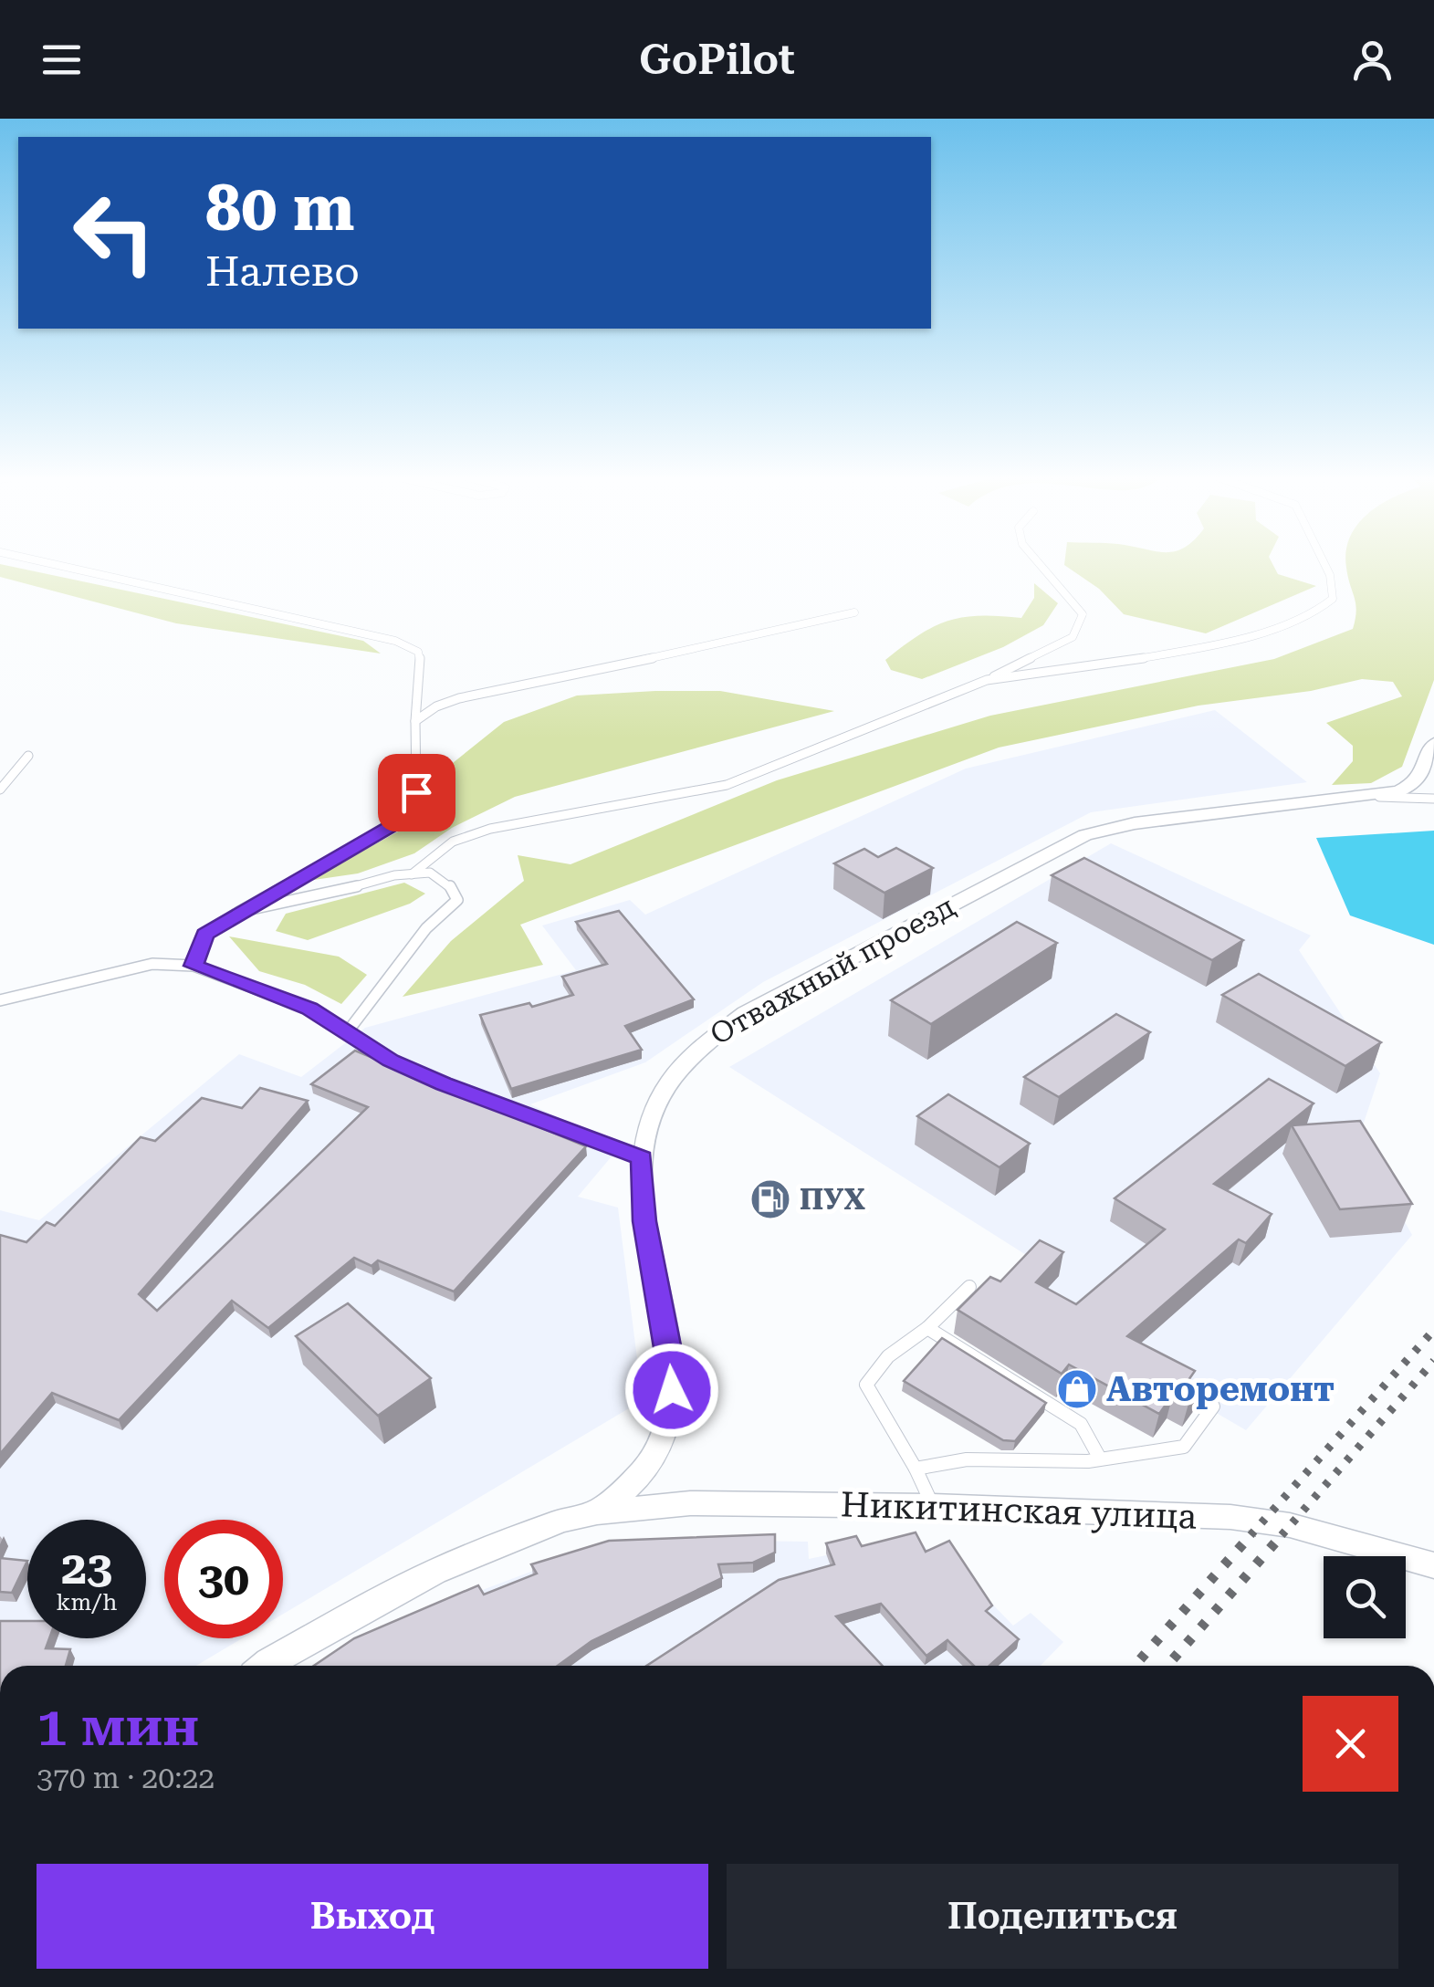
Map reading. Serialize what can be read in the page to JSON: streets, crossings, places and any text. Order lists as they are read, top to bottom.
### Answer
{
  "streets": {
    "street": ["Отважный проезд", "Никитинская улица"]
  },
  "crossings": [
    ["Отважный проезд", "Никитинская улица"]
  ],
  "places": {
    "fuel station": ["ПУХ"],
    "shop": ["Авторемонт"]
  },
  "page": {
    "header": "GoPilot",
    "turn": ["80 m", "Налево"],
    "speed": "23 km/h",
    "limit": "30",
    "heading": ["1 мин", "370 m · 20:22"],
    "buttons": ["Выход", "Поделиться"]
  }
}
